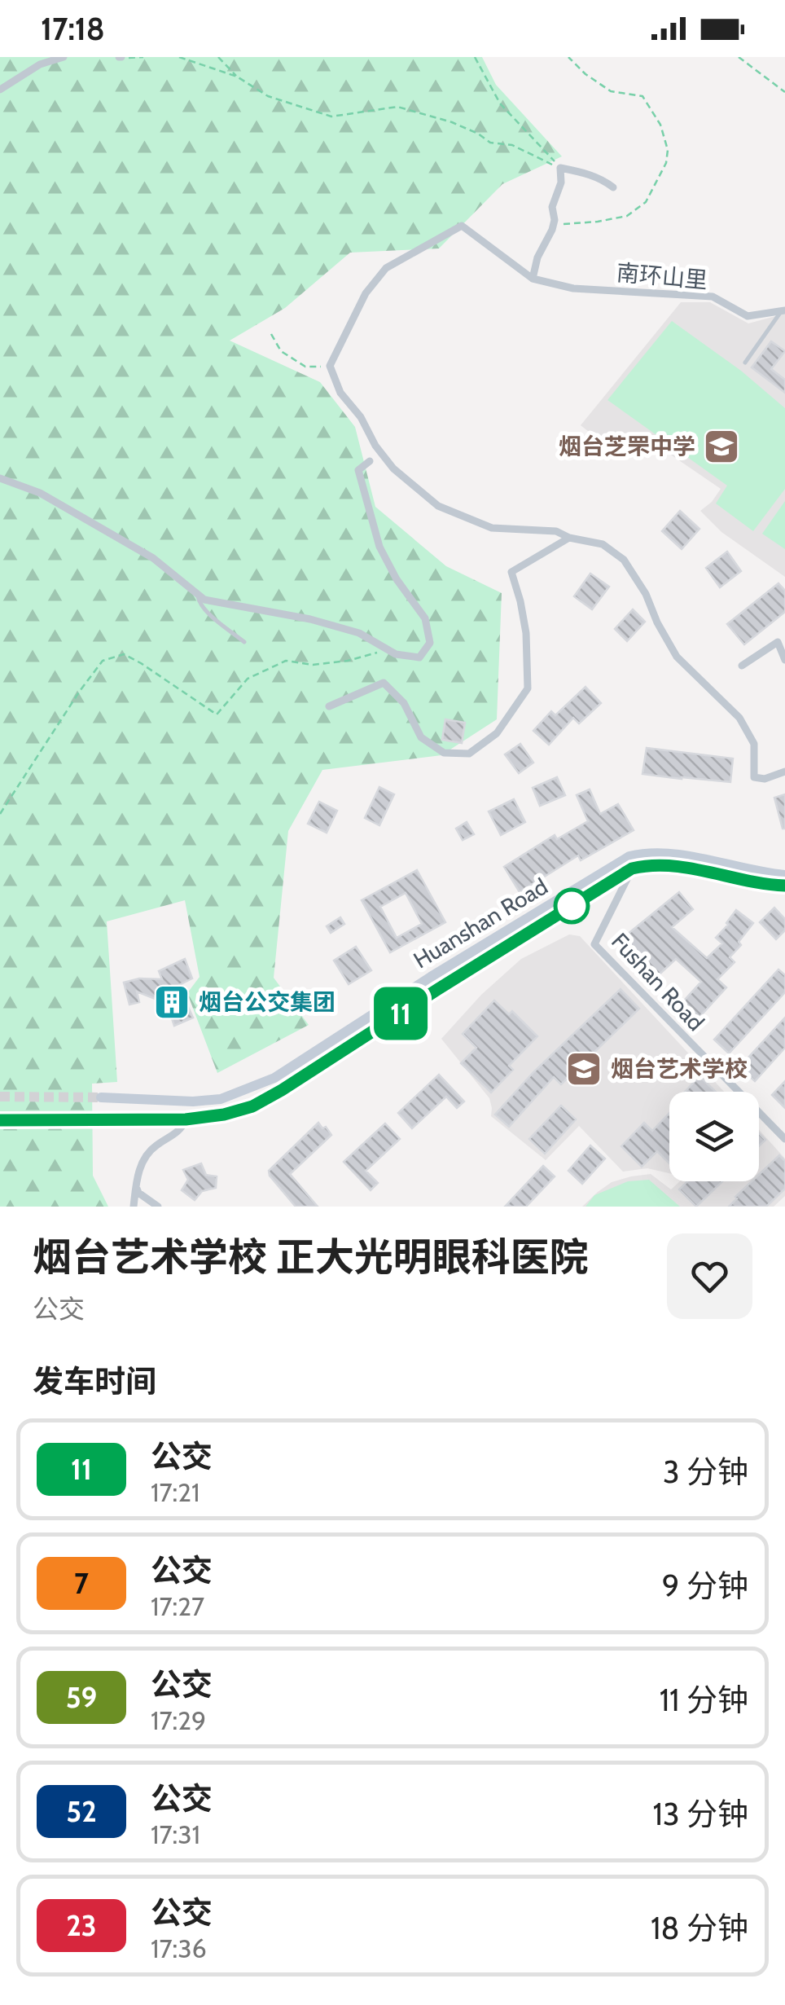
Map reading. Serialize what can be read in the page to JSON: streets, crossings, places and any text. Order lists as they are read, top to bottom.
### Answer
{
  "streets": {
    "main road": ["Huanshan Road"],
    "street": ["南环山里", "Fushan Road"]
  },
  "crossings": [
    ["Huanshan Road", "Fushan Road"]
  ],
  "places": {
    "school or university": ["烟台芝罘中学", "烟台艺术学校"],
    "building": ["烟台公交集团"]
  },
  "lines": ["bus line 11"],
  "page": {
    "status": "17:18",
    "on_map": "11",
    "heading": [
      ["烟台艺术学校 正大光明眼科医院", "公交"],
      "发车时间"
    ],
    "list": [
      {
        "mark": "11",
        "name": "公交",
        "note": "17:21",
        "value": "3 分钟"
      },
      {
        "mark": "7",
        "name": "公交",
        "note": "17:27",
        "value": "9 分钟"
      },
      {
        "mark": "59",
        "name": "公交",
        "note": "17:29",
        "value": "11 分钟"
      },
      {
        "mark": "52",
        "name": "公交",
        "note": "17:31",
        "value": "13 分钟"
      },
      {
        "mark": "23",
        "name": "公交",
        "note": "17:36",
        "value": "18 分钟"
      }
    ]
  }
}
